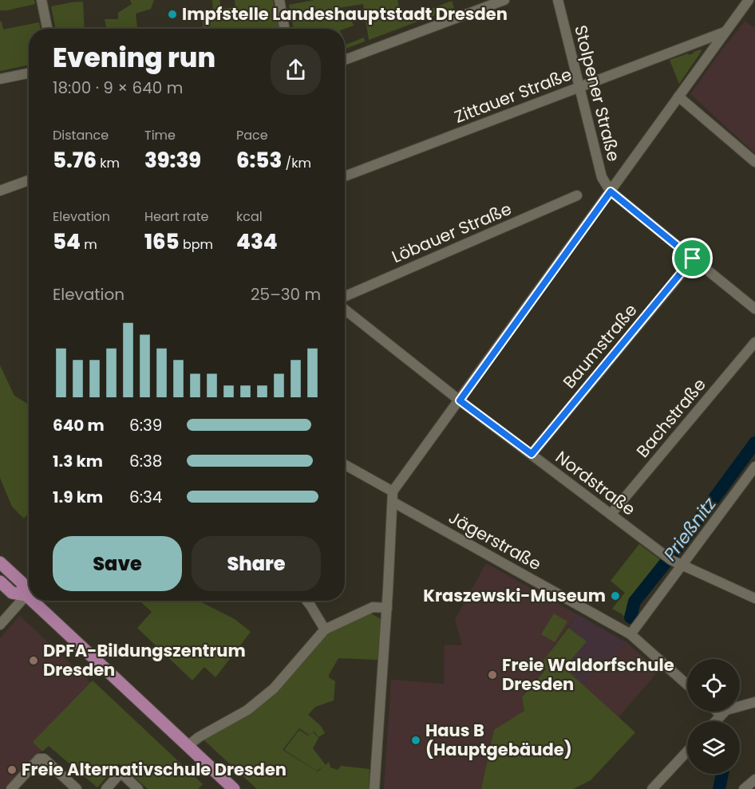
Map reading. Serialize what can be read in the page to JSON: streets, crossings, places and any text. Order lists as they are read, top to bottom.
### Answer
{
  "streets": {
    "street": [
      "Stolpener Straße",
      "Zittauer Straße",
      "Löbauer Straße",
      "Baumstraße",
      "Bachstraße",
      "Nordstraße",
      "Jägerstraße"
    ]
  },
  "crossings": [
    ["Stolpener Straße", "Zittauer Straße"],
    ["Baumstraße", "Nordstraße"],
    ["Bachstraße", "Nordstraße"]
  ],
  "water": ["Prießnitz"],
  "places": [
    "Impfstelle Landeshauptstadt Dresden",
    "Kraszewski-Museum",
    "DPFA-Bildungszentrum Dresden",
    "Freie Waldorfschule Dresden",
    "Haus B (Hauptgebäude)",
    "Freie Alternativschule Dresden"
  ],
  "page": {
    "heading": ["Evening run", "18:00 · 9 × 640 m"],
    "stats": [
      ["Distance", "5.76 km"],
      ["Time", "39:39"],
      ["Pace", "6:53 /km"],
      ["Elevation", "54 m"],
      ["Heart rate", "165 bpm"],
      ["kcal", "434"]
    ],
    "chart": ["Elevation", "25–30 m"],
    "list": [
      {
        "name": "640 m",
        "note": "6:39"
      },
      {
        "name": "1.3 km",
        "note": "6:38"
      },
      {
        "name": "1.9 km",
        "note": "6:34"
      }
    ],
    "buttons": ["Save", "Share"]
  }
}
